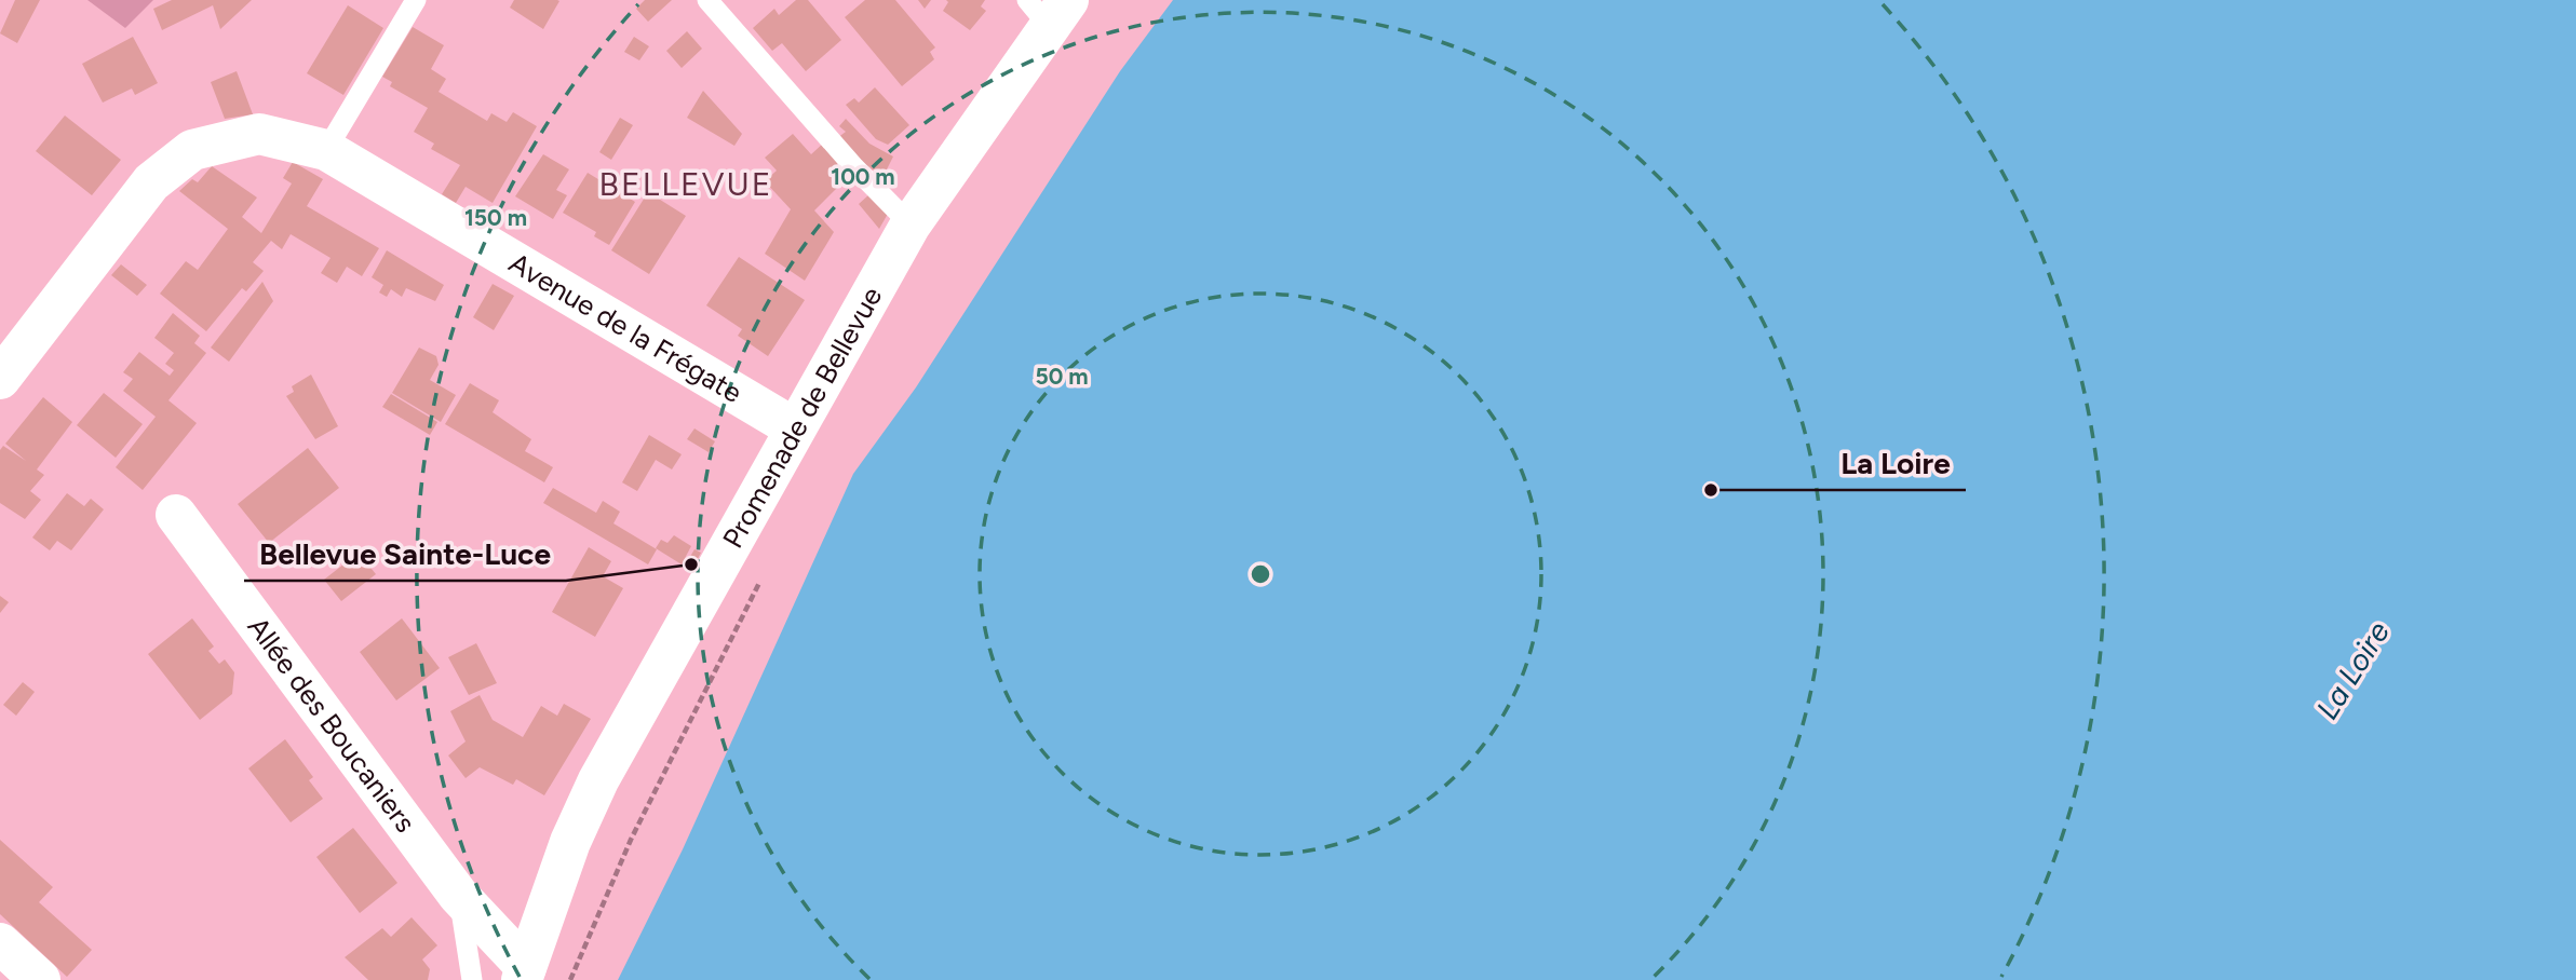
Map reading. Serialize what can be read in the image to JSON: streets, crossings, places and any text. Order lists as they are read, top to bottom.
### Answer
{
  "streets": {
    "street": ["Avenue de la Frégate", "Promenade de Bellevue", "Allée des Boucaniers"]
  },
  "crossings": [
    ["Avenue de la Frégate", "Promenade de Bellevue"],
    ["Promenade de Bellevue", "Allée des Boucaniers"]
  ],
  "districts": ["BELLEVUE"],
  "water": ["La Loire"],
  "places": ["La Loire", "Bellevue Sainte-Luce"],
  "rings": ["100 m", "150 m", "50 m"]
}
